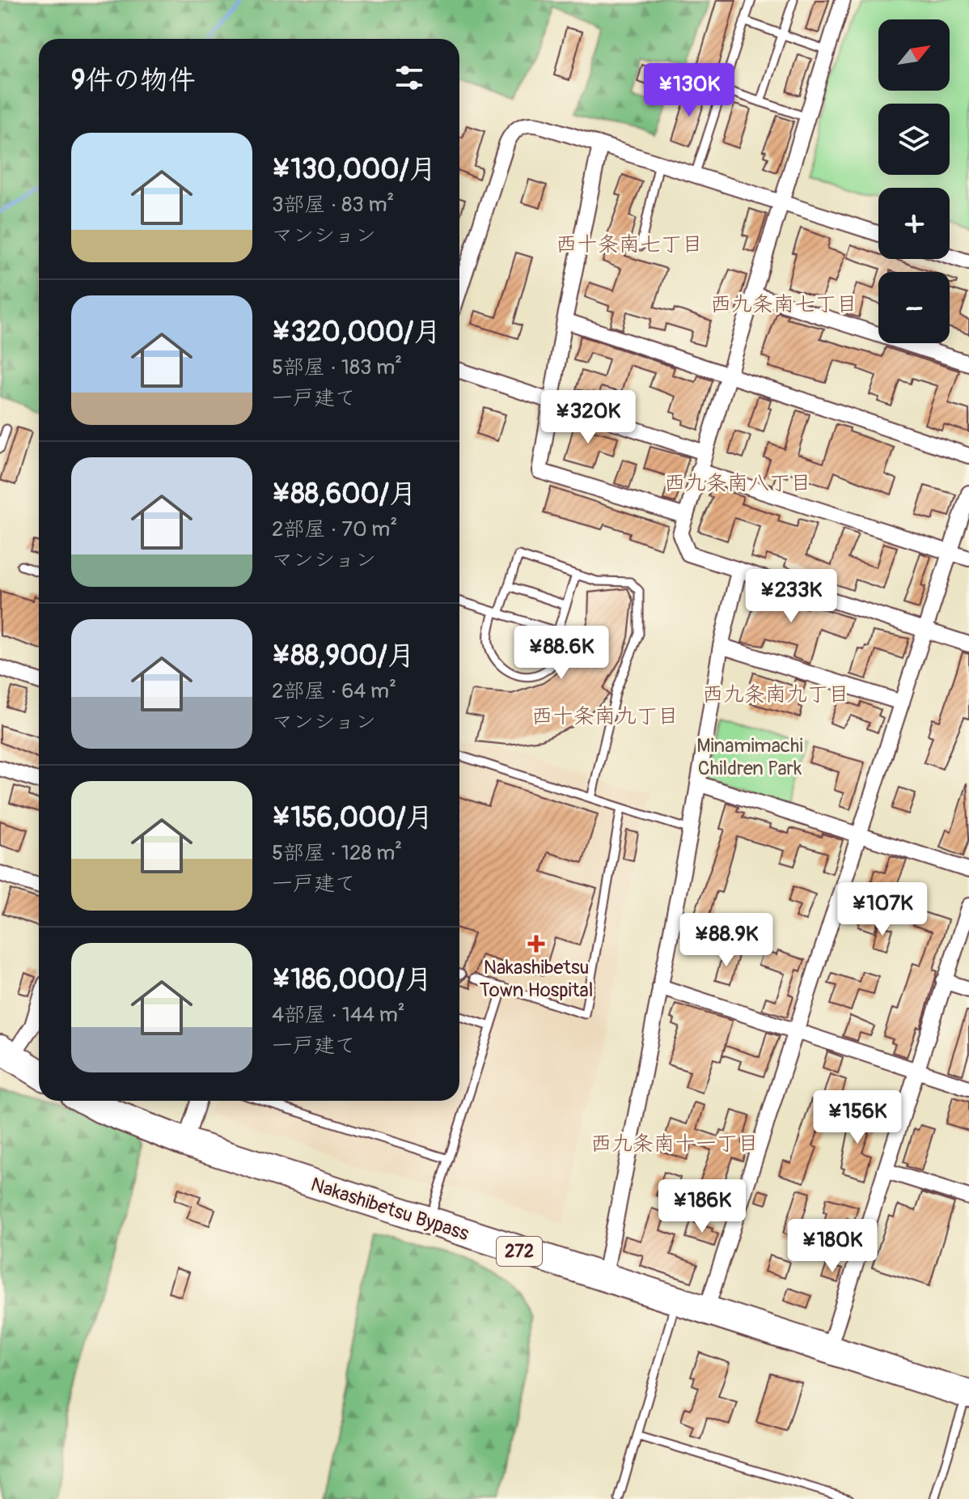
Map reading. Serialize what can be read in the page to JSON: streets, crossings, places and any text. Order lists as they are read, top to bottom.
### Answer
{
  "streets": {
    "highway": ["Nakashibetsu Bypass", "272"]
  },
  "districts": [
    "西十条南七丁目",
    "西九条南七丁目",
    "西九条南八丁目",
    "西九条南九丁目",
    "西十条南九丁目",
    "西九条南十一丁目"
  ],
  "parks": ["Minamimachi Children Park"],
  "places": {
    "health": ["Nakashibetsu Town Hospital"]
  },
  "north": "top right",
  "page": {
    "map_buttons": ["+", "−"],
    "heading": "9件の物件",
    "price": [
      "¥130K",
      "¥320K",
      "¥233K",
      "¥88.6K",
      "¥107K",
      "¥88.9K",
      "¥156K",
      "¥186K",
      "¥180K"
    ],
    "list": [
      {
        "name": "¥130,000/月",
        "note": "3部屋 · 83 m² · マンション"
      },
      {
        "name": "¥320,000/月",
        "note": "5部屋 · 183 m² · 一戸建て"
      },
      {
        "name": "¥88,600/月",
        "note": "2部屋 · 70 m² · マンション"
      },
      {
        "name": "¥88,900/月",
        "note": "2部屋 · 64 m² · マンション"
      },
      {
        "name": "¥156,000/月",
        "note": "5部屋 · 128 m² · 一戸建て"
      },
      {
        "name": "¥186,000/月",
        "note": "4部屋 · 144 m² · 一戸建て"
      }
    ]
  }
}
